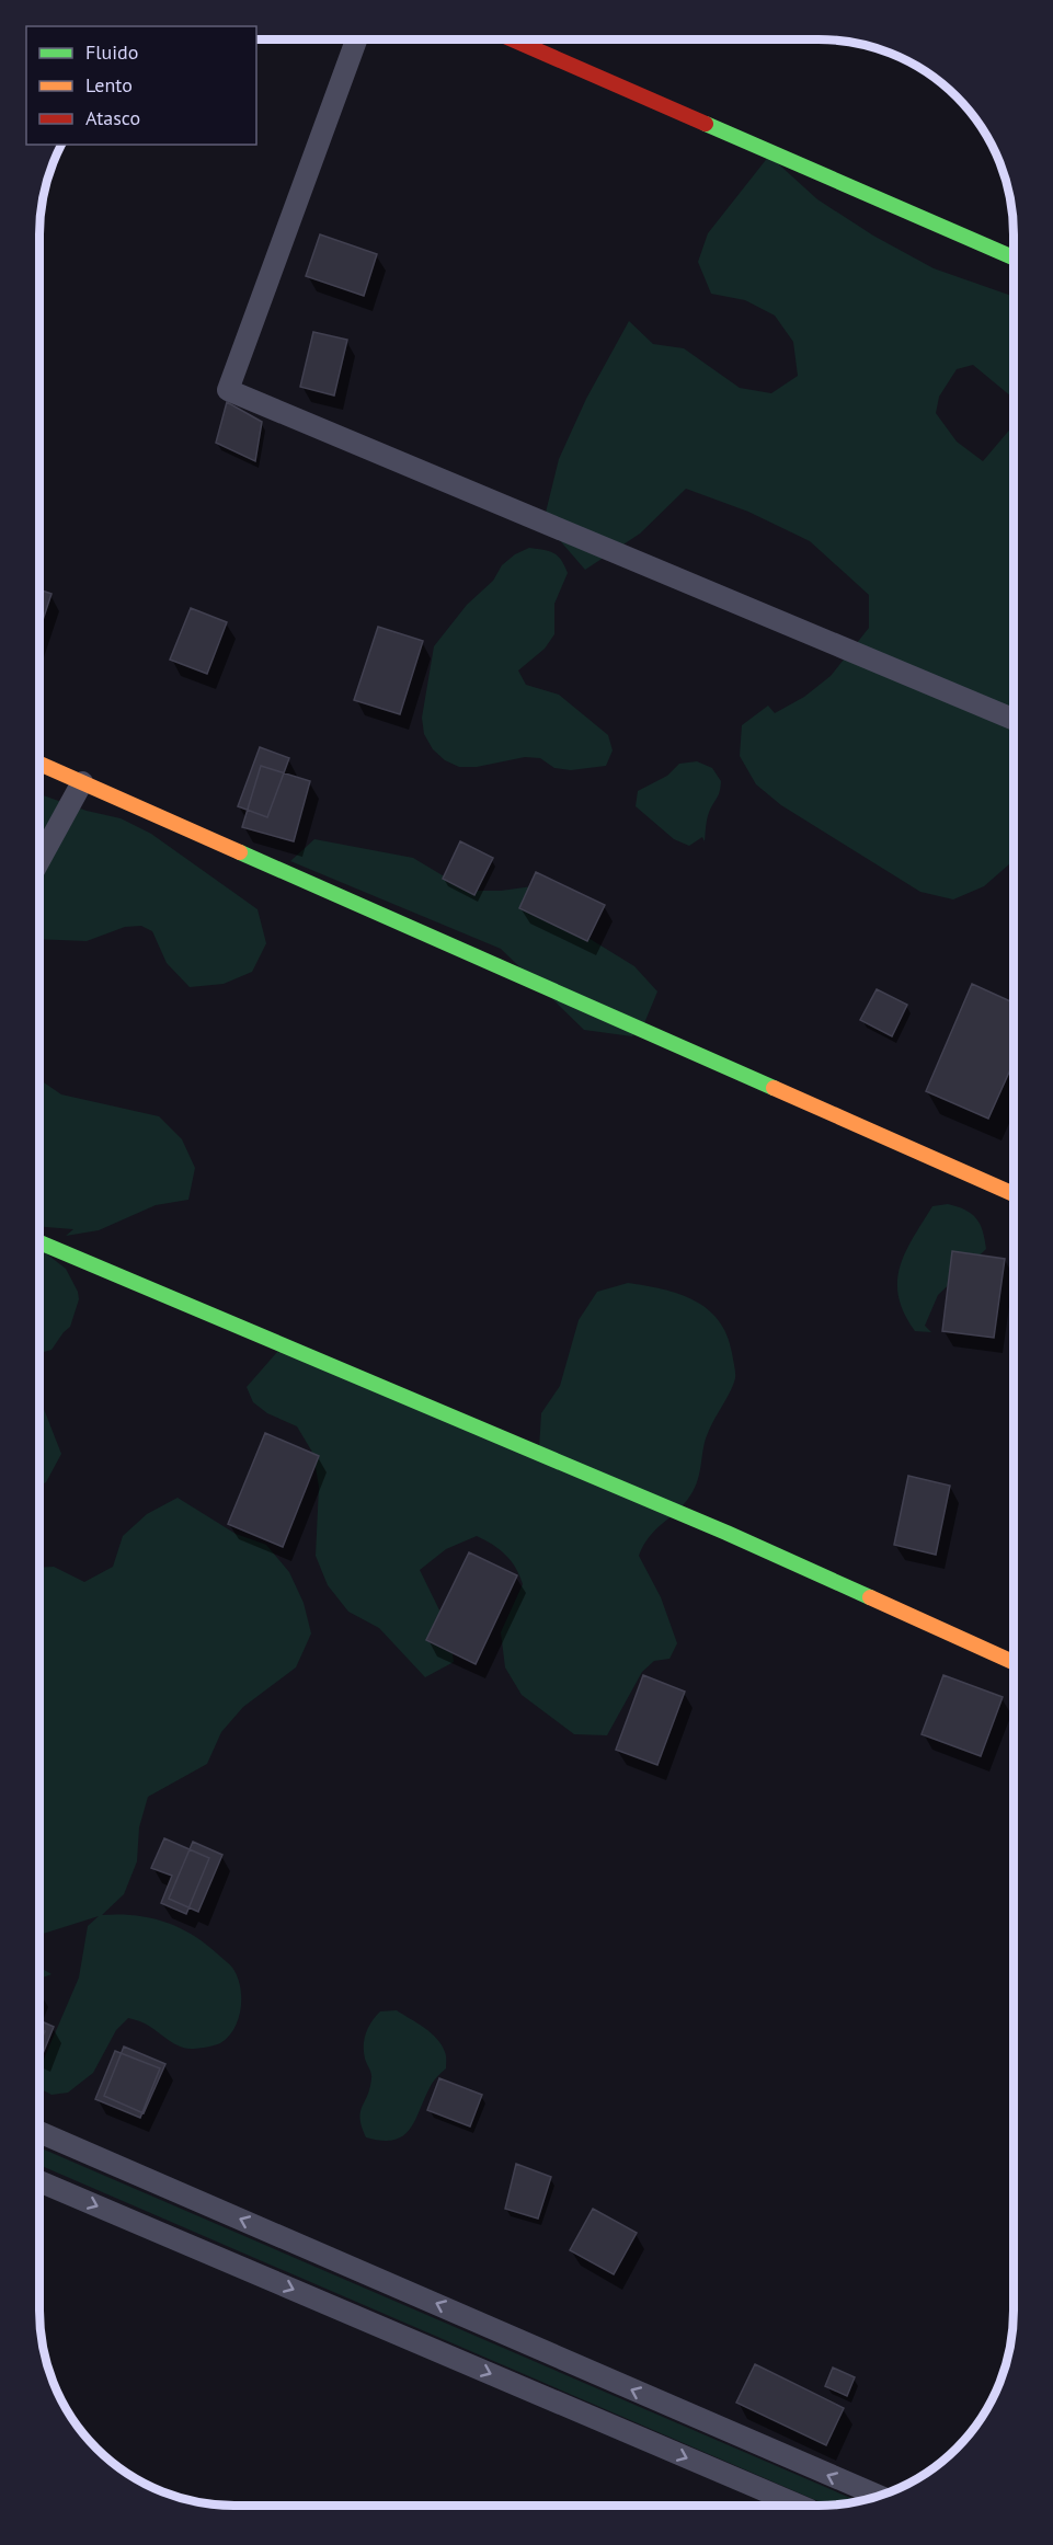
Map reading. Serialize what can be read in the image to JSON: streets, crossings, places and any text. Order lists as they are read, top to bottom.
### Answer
{
  "legend": ["Fluido", "Lento", "Atasco"]
}
